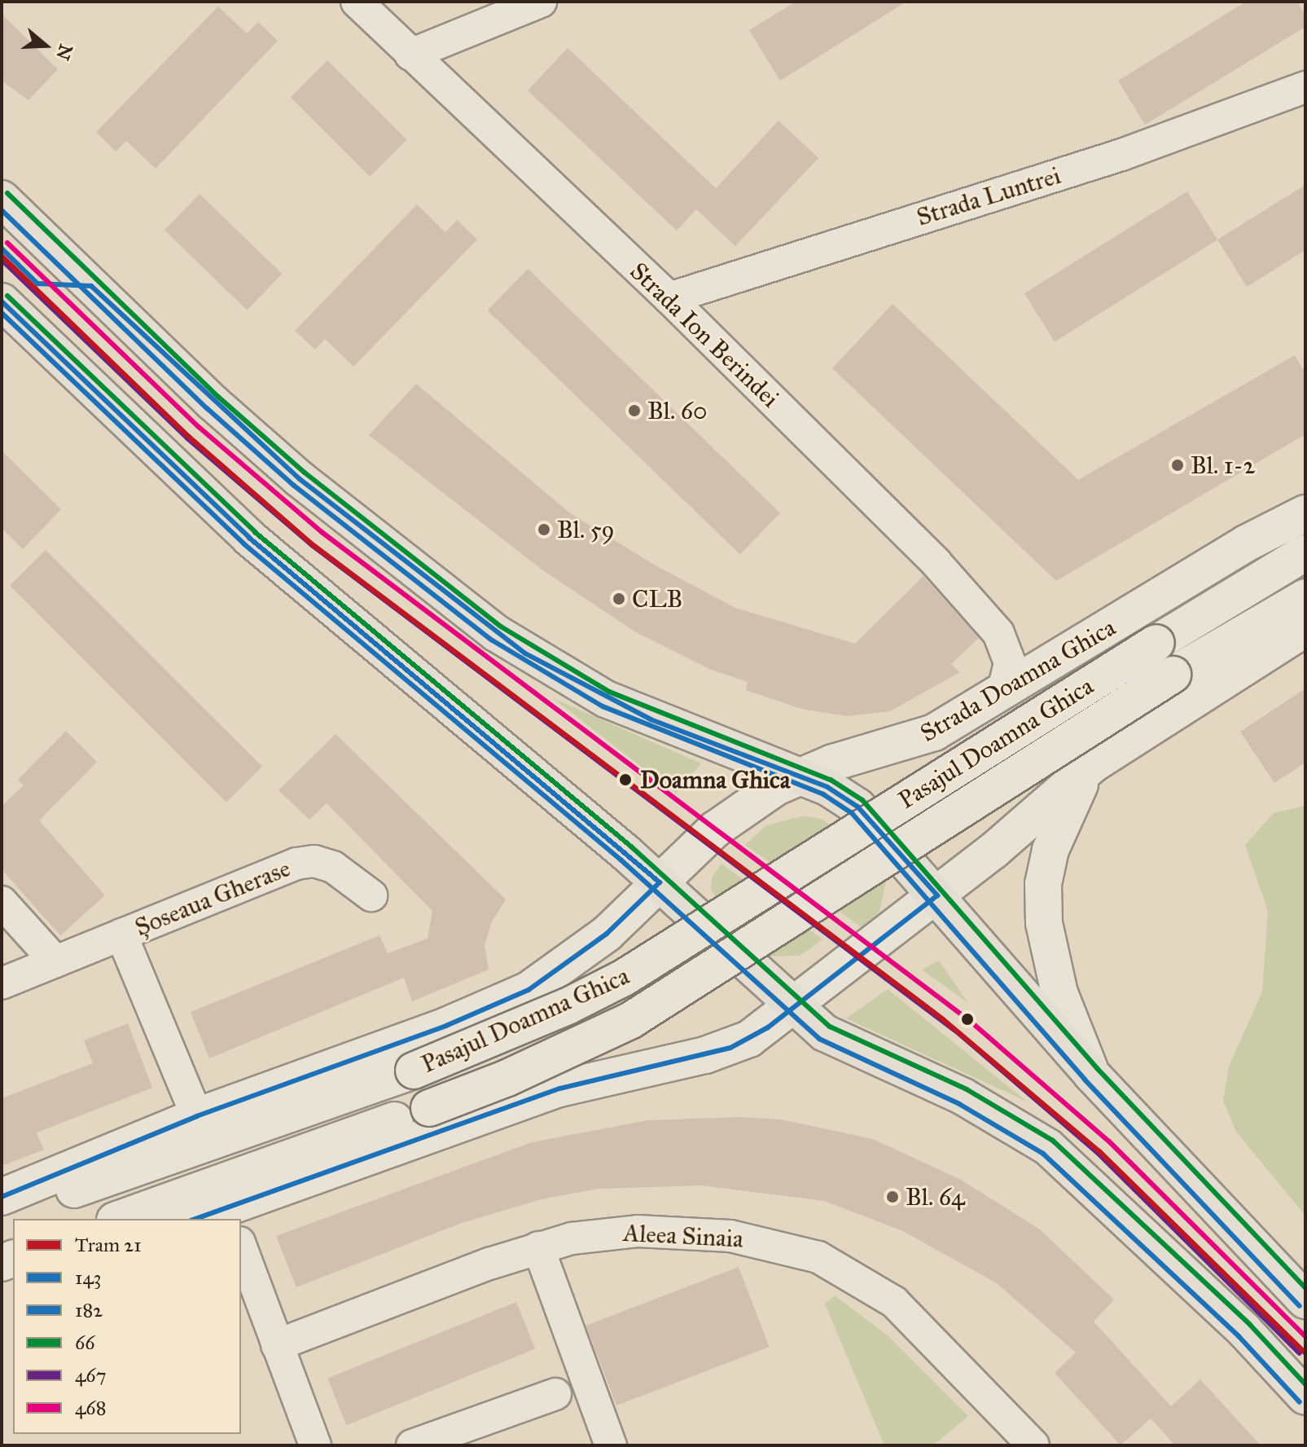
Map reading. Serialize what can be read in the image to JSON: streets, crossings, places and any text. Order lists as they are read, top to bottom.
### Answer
{
  "streets": {
    "main road": ["Strada Doamna Ghica", "Pasajul Doamna Ghica"],
    "street": [
      "Strada Luntrei",
      "Strada Ion Berindei",
      "Șoseaua Gherase",
      "Aleea Sinaia"
    ]
  },
  "crossings": [
    ["Strada Luntrei", "Strada Ion Berindei"],
    ["Strada Ion Berindei", "Strada Doamna Ghica"],
    ["Strada Doamna Ghica", "Șoseaua Gherase"]
  ],
  "places": [
    "Bl. 60",
    "Bl. 1-2",
    "Bl. 59",
    "CLB",
    "Doamna Ghica",
    "Bl. 64"
  ],
  "lines": [
    "transit line 66",
    "transit line 182",
    "transit line 468",
    "transit line 143",
    "tram line 21",
    "transit line 467"
  ],
  "legend": [
    "Tram 21",
    "143",
    "182",
    "66",
    "467",
    "468"
  ],
  "north": "right"
}
